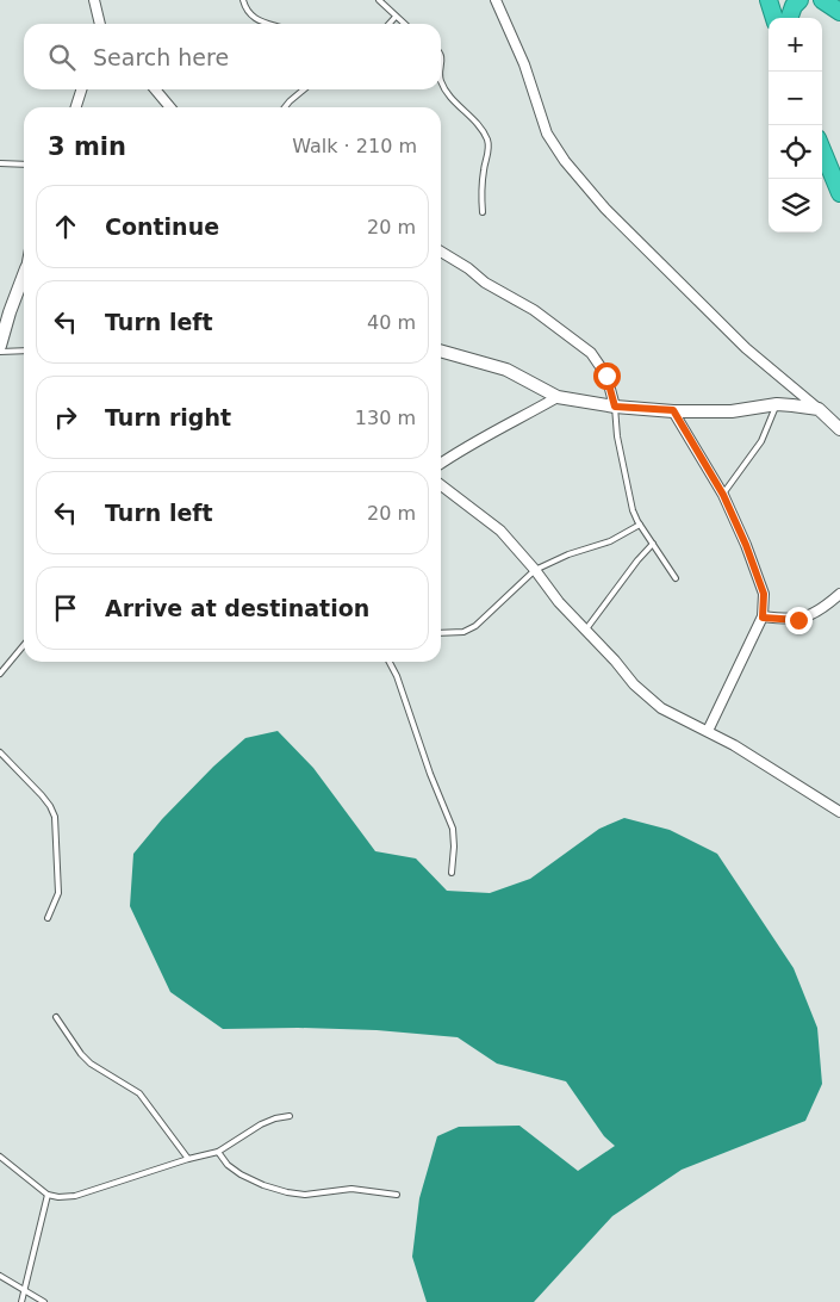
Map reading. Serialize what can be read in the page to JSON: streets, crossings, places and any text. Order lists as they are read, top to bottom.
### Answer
{
  "page": {
    "map_buttons": ["+", "−"],
    "search": "Search here",
    "heading": ["3 min", "Walk · 210 m"],
    "list": [
      ["Continue", "20 m"],
      ["Turn left", "40 m"],
      ["Turn right", "130 m"],
      ["Turn left", "20 m"],
      "Arrive at destination"
    ]
  }
}
